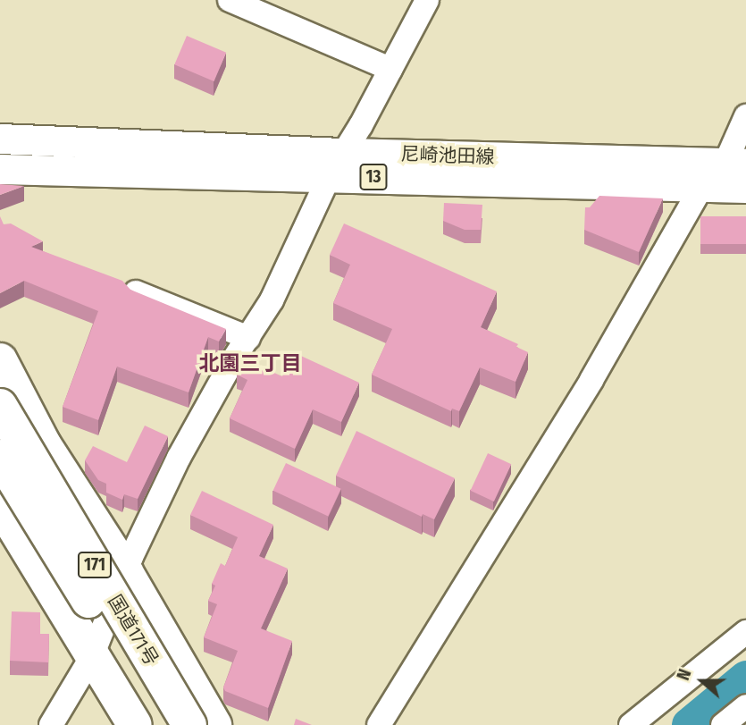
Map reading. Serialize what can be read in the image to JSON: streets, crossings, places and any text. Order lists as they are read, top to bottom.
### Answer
{
  "streets": {
    "highway": ["171", "国道171号"],
    "main road": ["尼崎池田線", "13"]
  },
  "districts": ["北園三丁目"],
  "north": "left"
}
